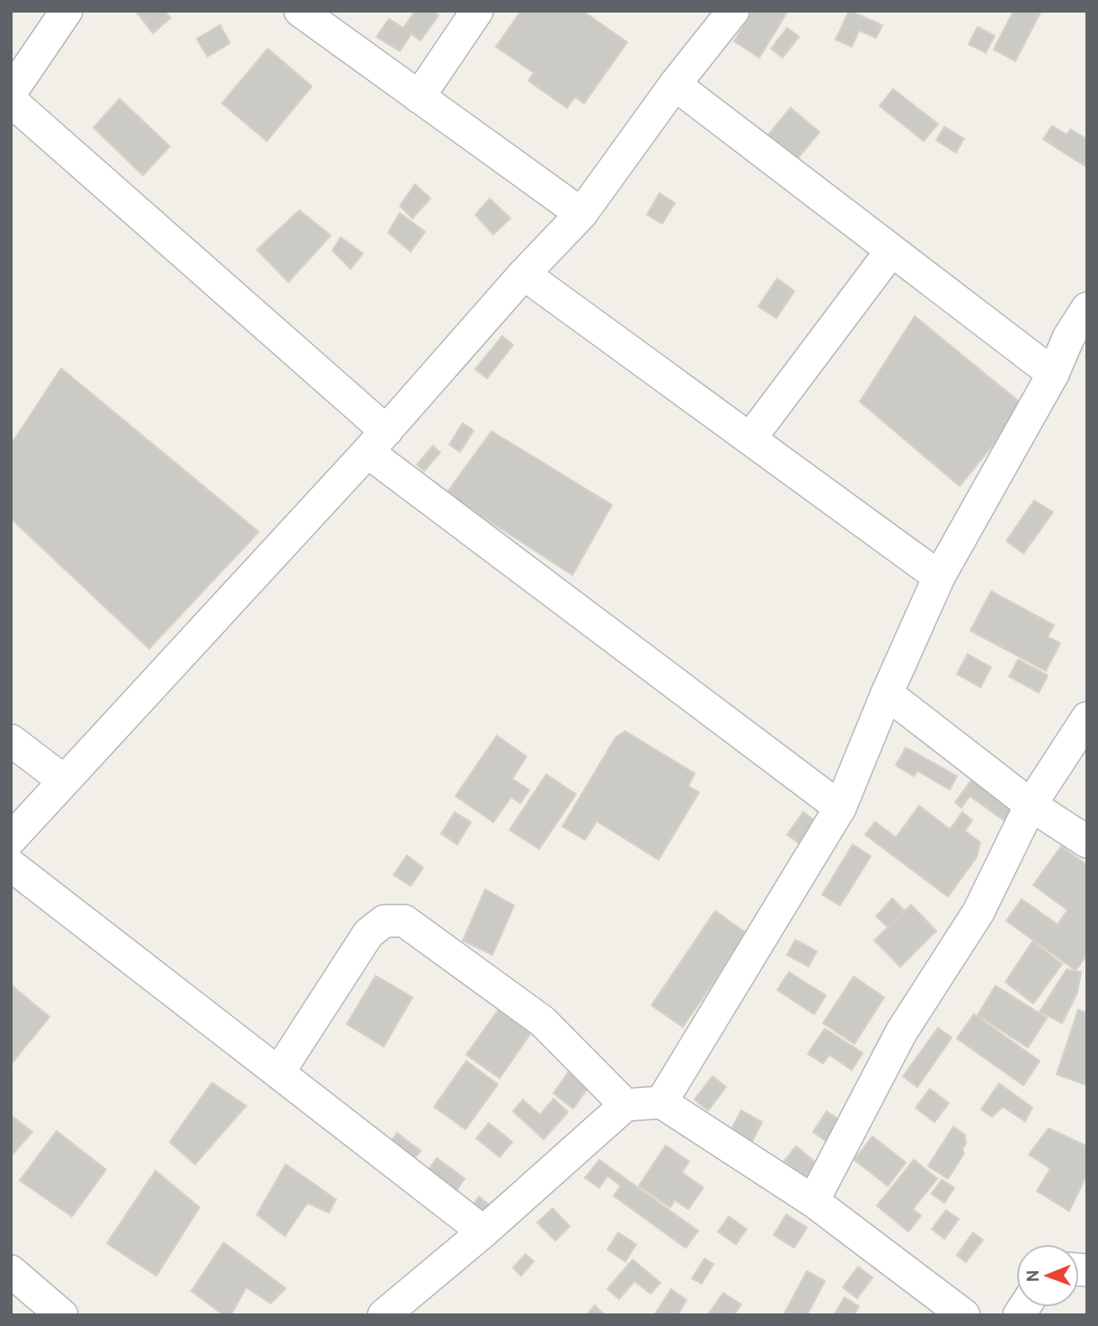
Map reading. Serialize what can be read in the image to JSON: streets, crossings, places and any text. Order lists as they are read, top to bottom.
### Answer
{
  "north": "left"
}
